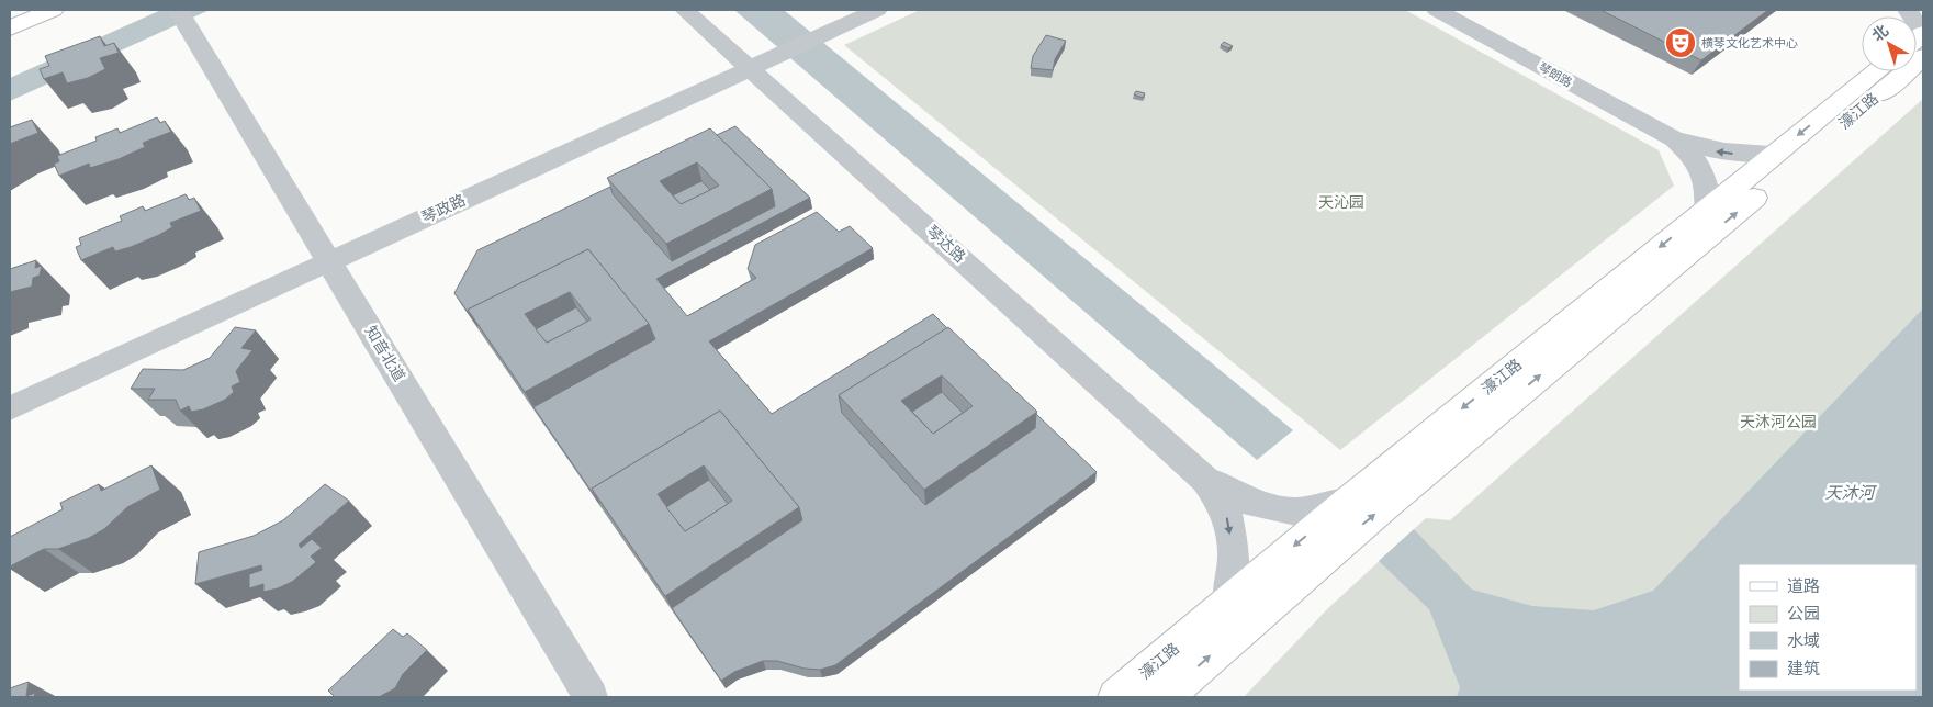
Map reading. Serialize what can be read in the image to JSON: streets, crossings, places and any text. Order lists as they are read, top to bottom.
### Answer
{
  "streets": {
    "main road": ["濠江路"],
    "street": [
      "琴朗路",
      "琴政路",
      "琴达路",
      "知音北道"
    ]
  },
  "crossings": [
    ["琴政路", "琴达路"],
    ["琴政路", "知音北道"]
  ],
  "water": ["天沐河"],
  "parks": ["天沁园", "天沐河公园"],
  "places": {
    "theatre": ["横琴文化艺术中心"]
  },
  "legend": [
    "道路",
    "公园",
    "水域",
    "建筑"
  ],
  "north": "top left"
}
